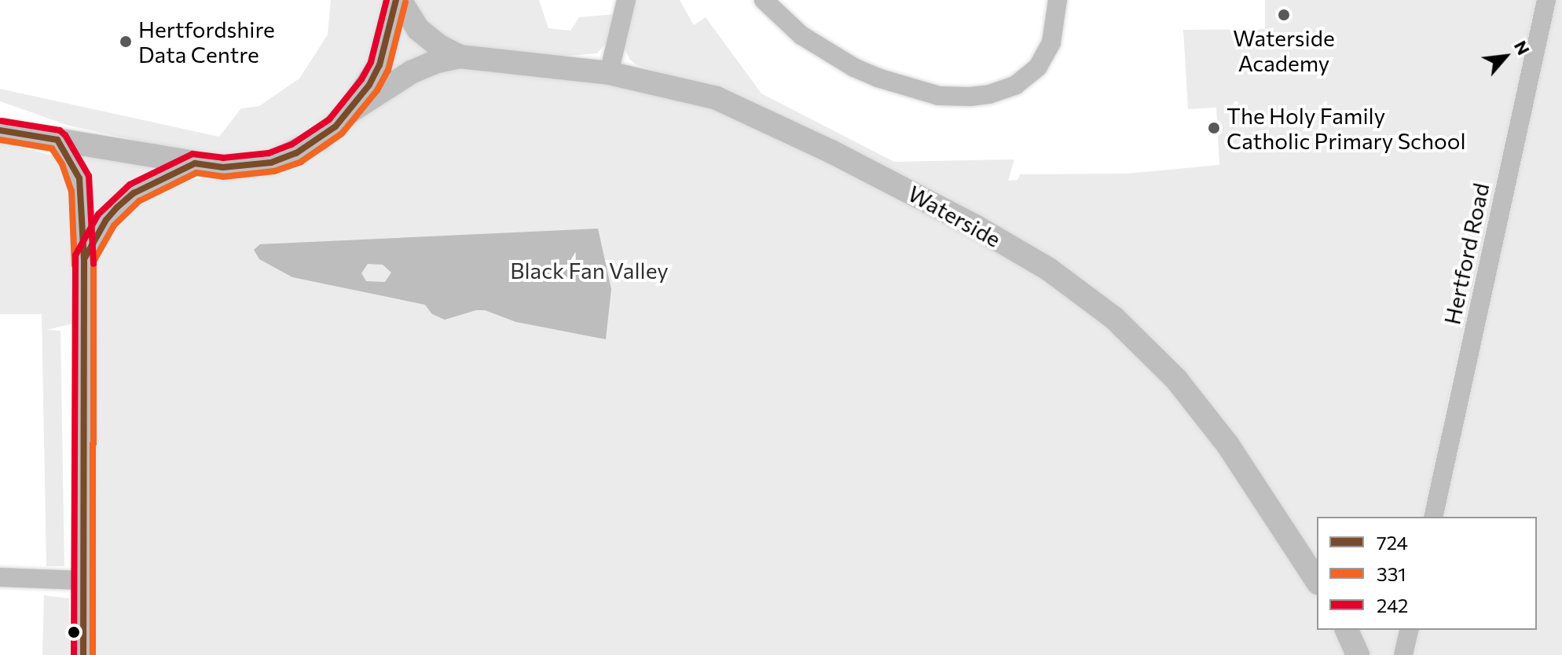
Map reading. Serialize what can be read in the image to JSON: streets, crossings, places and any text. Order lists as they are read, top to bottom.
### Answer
{
  "streets": {
    "main road": ["Waterside"],
    "street": ["Hertford Road"]
  },
  "parks": ["Black Fan Valley"],
  "places": ["Waterside Academy", "Hertfordshire Data Centre", "The Holy Family Catholic Primary School"],
  "lines": ["transit line 724", "transit line 242", "transit line 331"],
  "legend": ["724", "331", "242"],
  "north": "top right"
}
